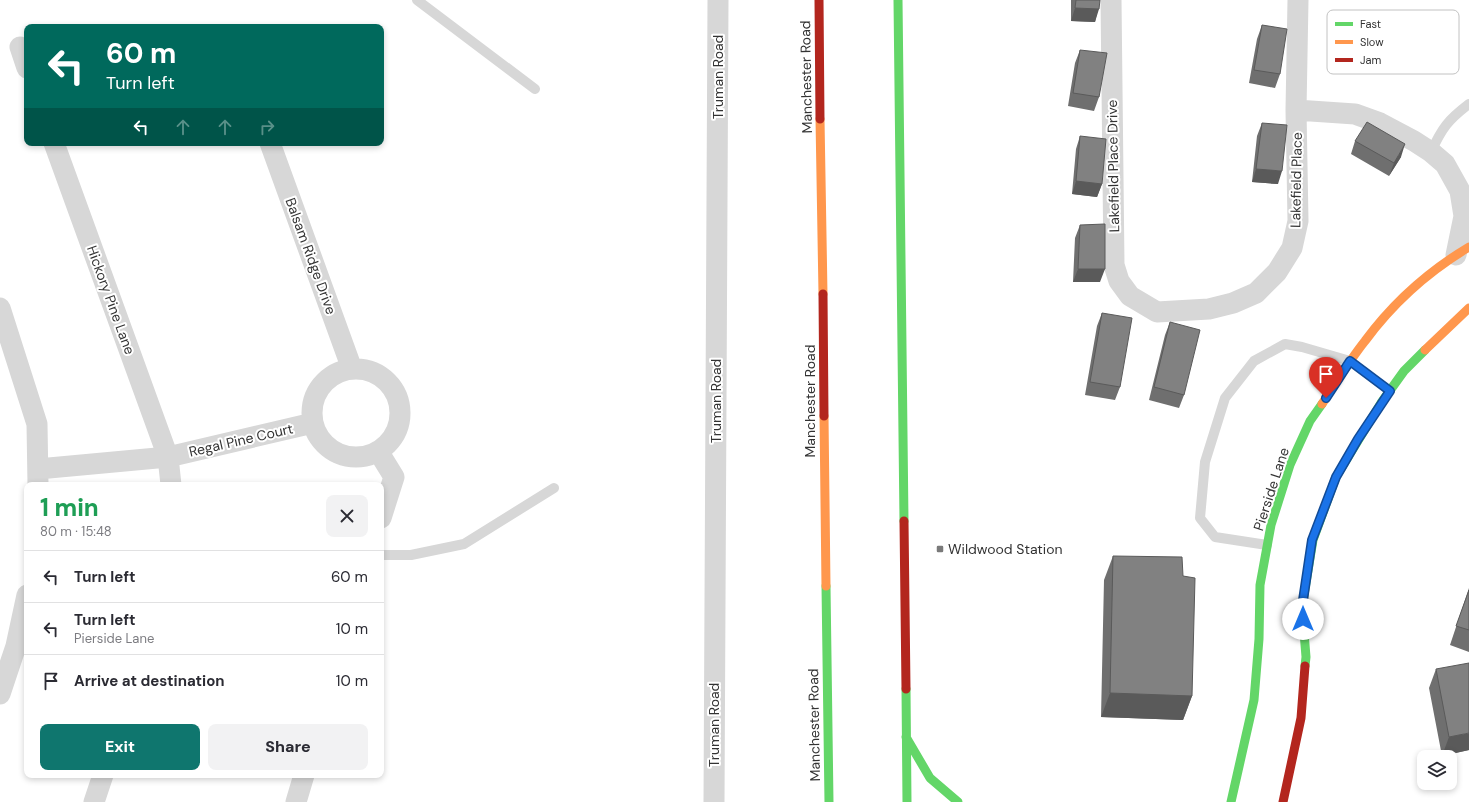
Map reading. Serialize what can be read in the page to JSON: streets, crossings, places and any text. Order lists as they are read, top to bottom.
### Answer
{
  "streets": {
    "main road": ["Manchester Road", "Pierside Lane"],
    "street": [
      "Truman Road",
      "Lakefield Place Drive",
      "Lakefield Place",
      "Balsam Ridge Drive",
      "Hickory Pine Lane",
      "Regal Pine Court"
    ]
  },
  "crossings": [
    ["Lakefield Place Drive", "Lakefield Place"],
    ["Balsam Ridge Drive", "Regal Pine Court"],
    ["Hickory Pine Lane", "Regal Pine Court"]
  ],
  "places": {
    "transit": ["Wildwood Station"]
  },
  "legend": ["Fast", "Slow", "Jam"],
  "page": {
    "turn": ["60 m", "Turn left"],
    "heading": ["1 min", "80 m · 15:48"],
    "list": [
      {
        "name": "Turn left",
        "value": "60 m"
      },
      {
        "name": "Turn left",
        "note": "Pierside Lane",
        "value": "10 m"
      },
      {
        "name": "Arrive at destination",
        "value": "10 m"
      }
    ],
    "buttons": ["Exit", "Share"]
  }
}
